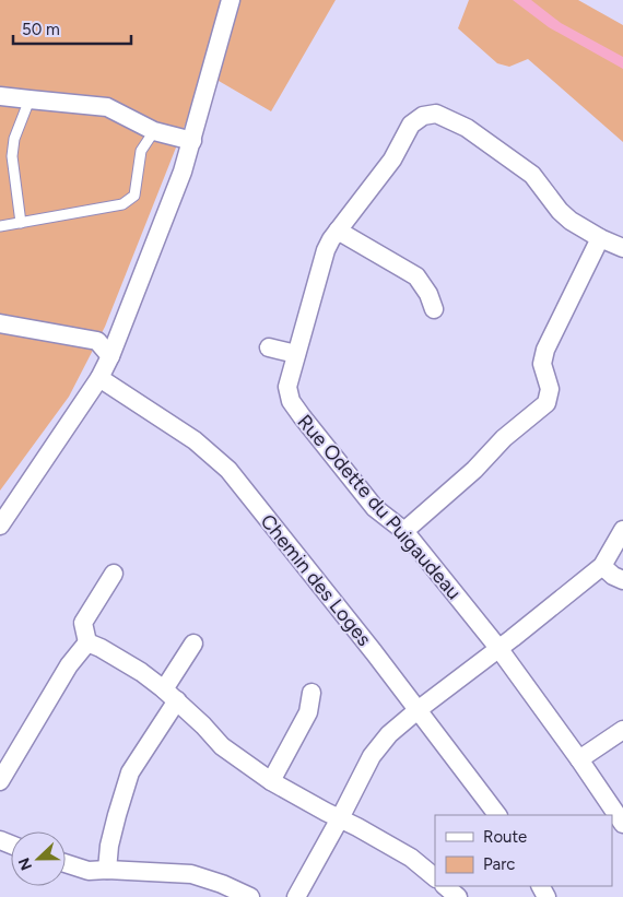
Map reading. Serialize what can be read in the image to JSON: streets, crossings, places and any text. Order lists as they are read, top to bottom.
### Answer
{
  "streets": {
    "street": ["Rue Odette du Puigaudeau", "Chemin des Loges"]
  },
  "legend": ["Route", "Parc"],
  "scale_bar": "50 m",
  "north": "left"
}
